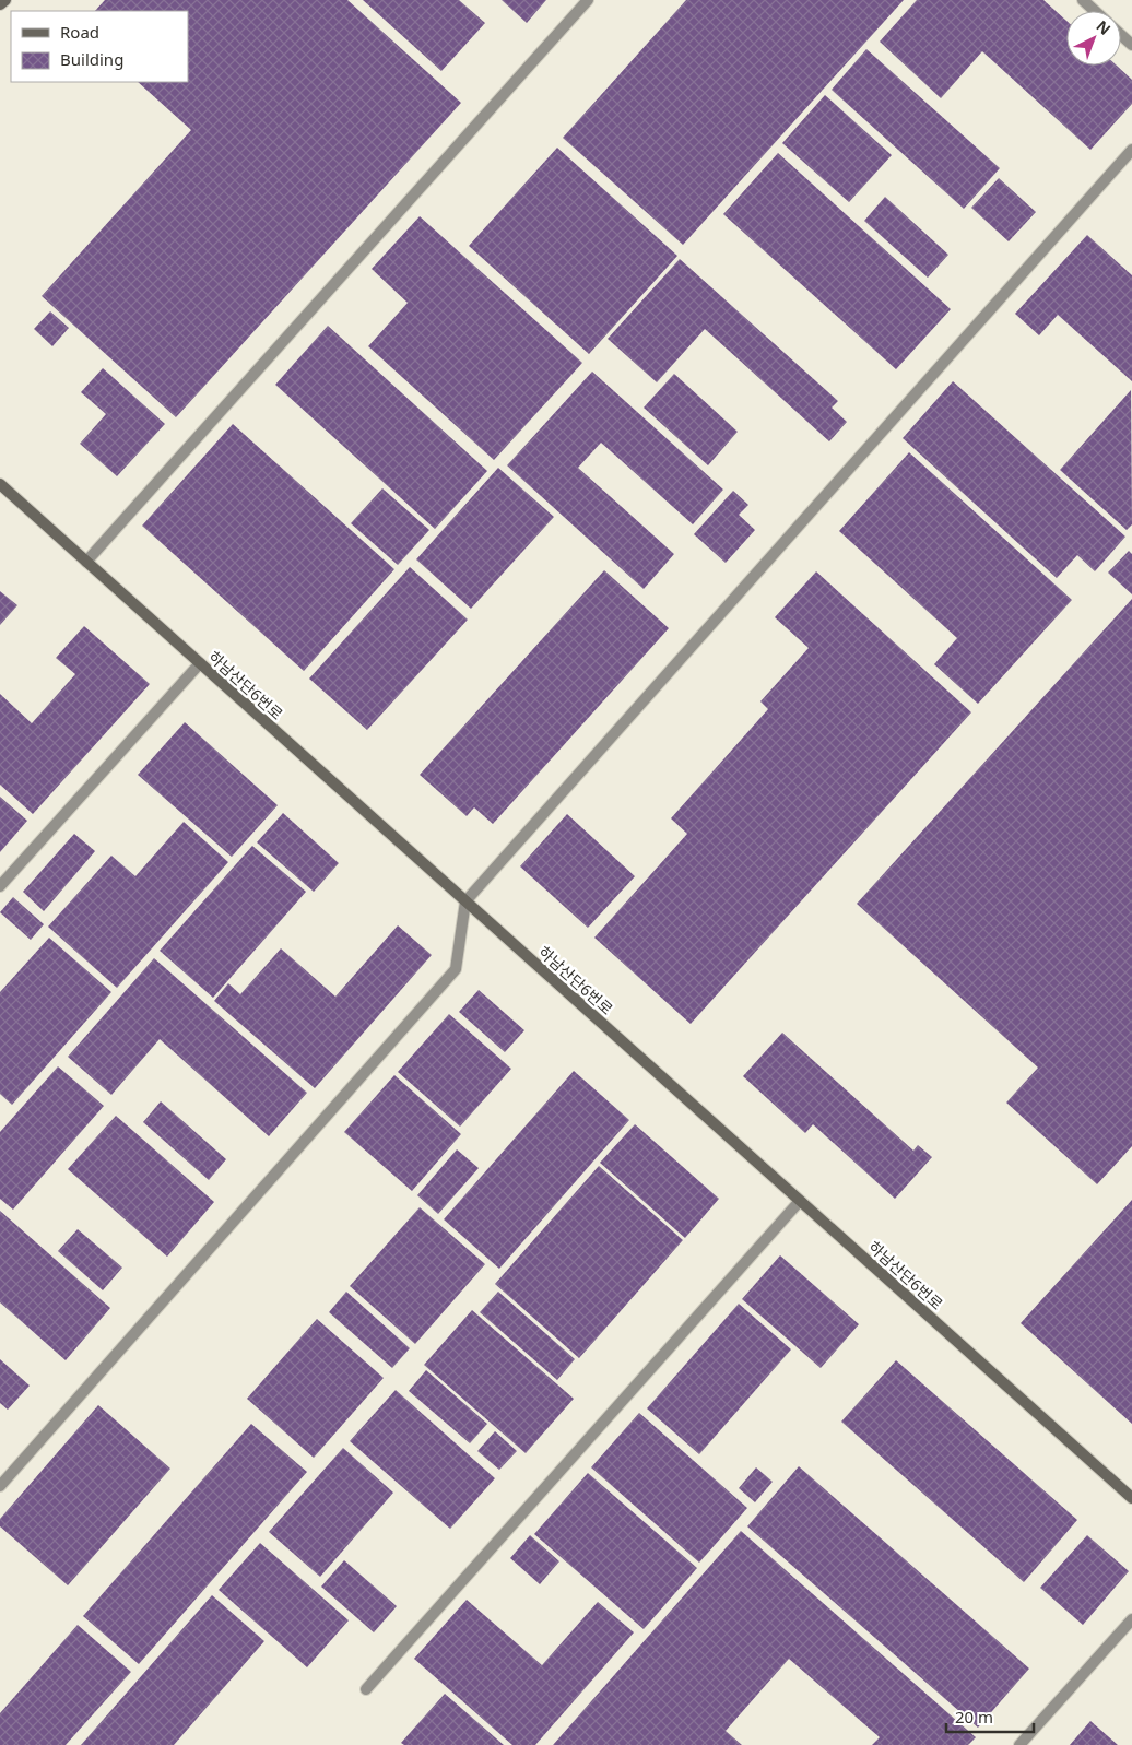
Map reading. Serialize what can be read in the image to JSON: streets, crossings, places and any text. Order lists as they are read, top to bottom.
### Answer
{
  "streets": {
    "street": ["하남산단6번로"]
  },
  "legend": ["Road", "Building"],
  "scale_bar": "20 m",
  "north": "top right"
}
